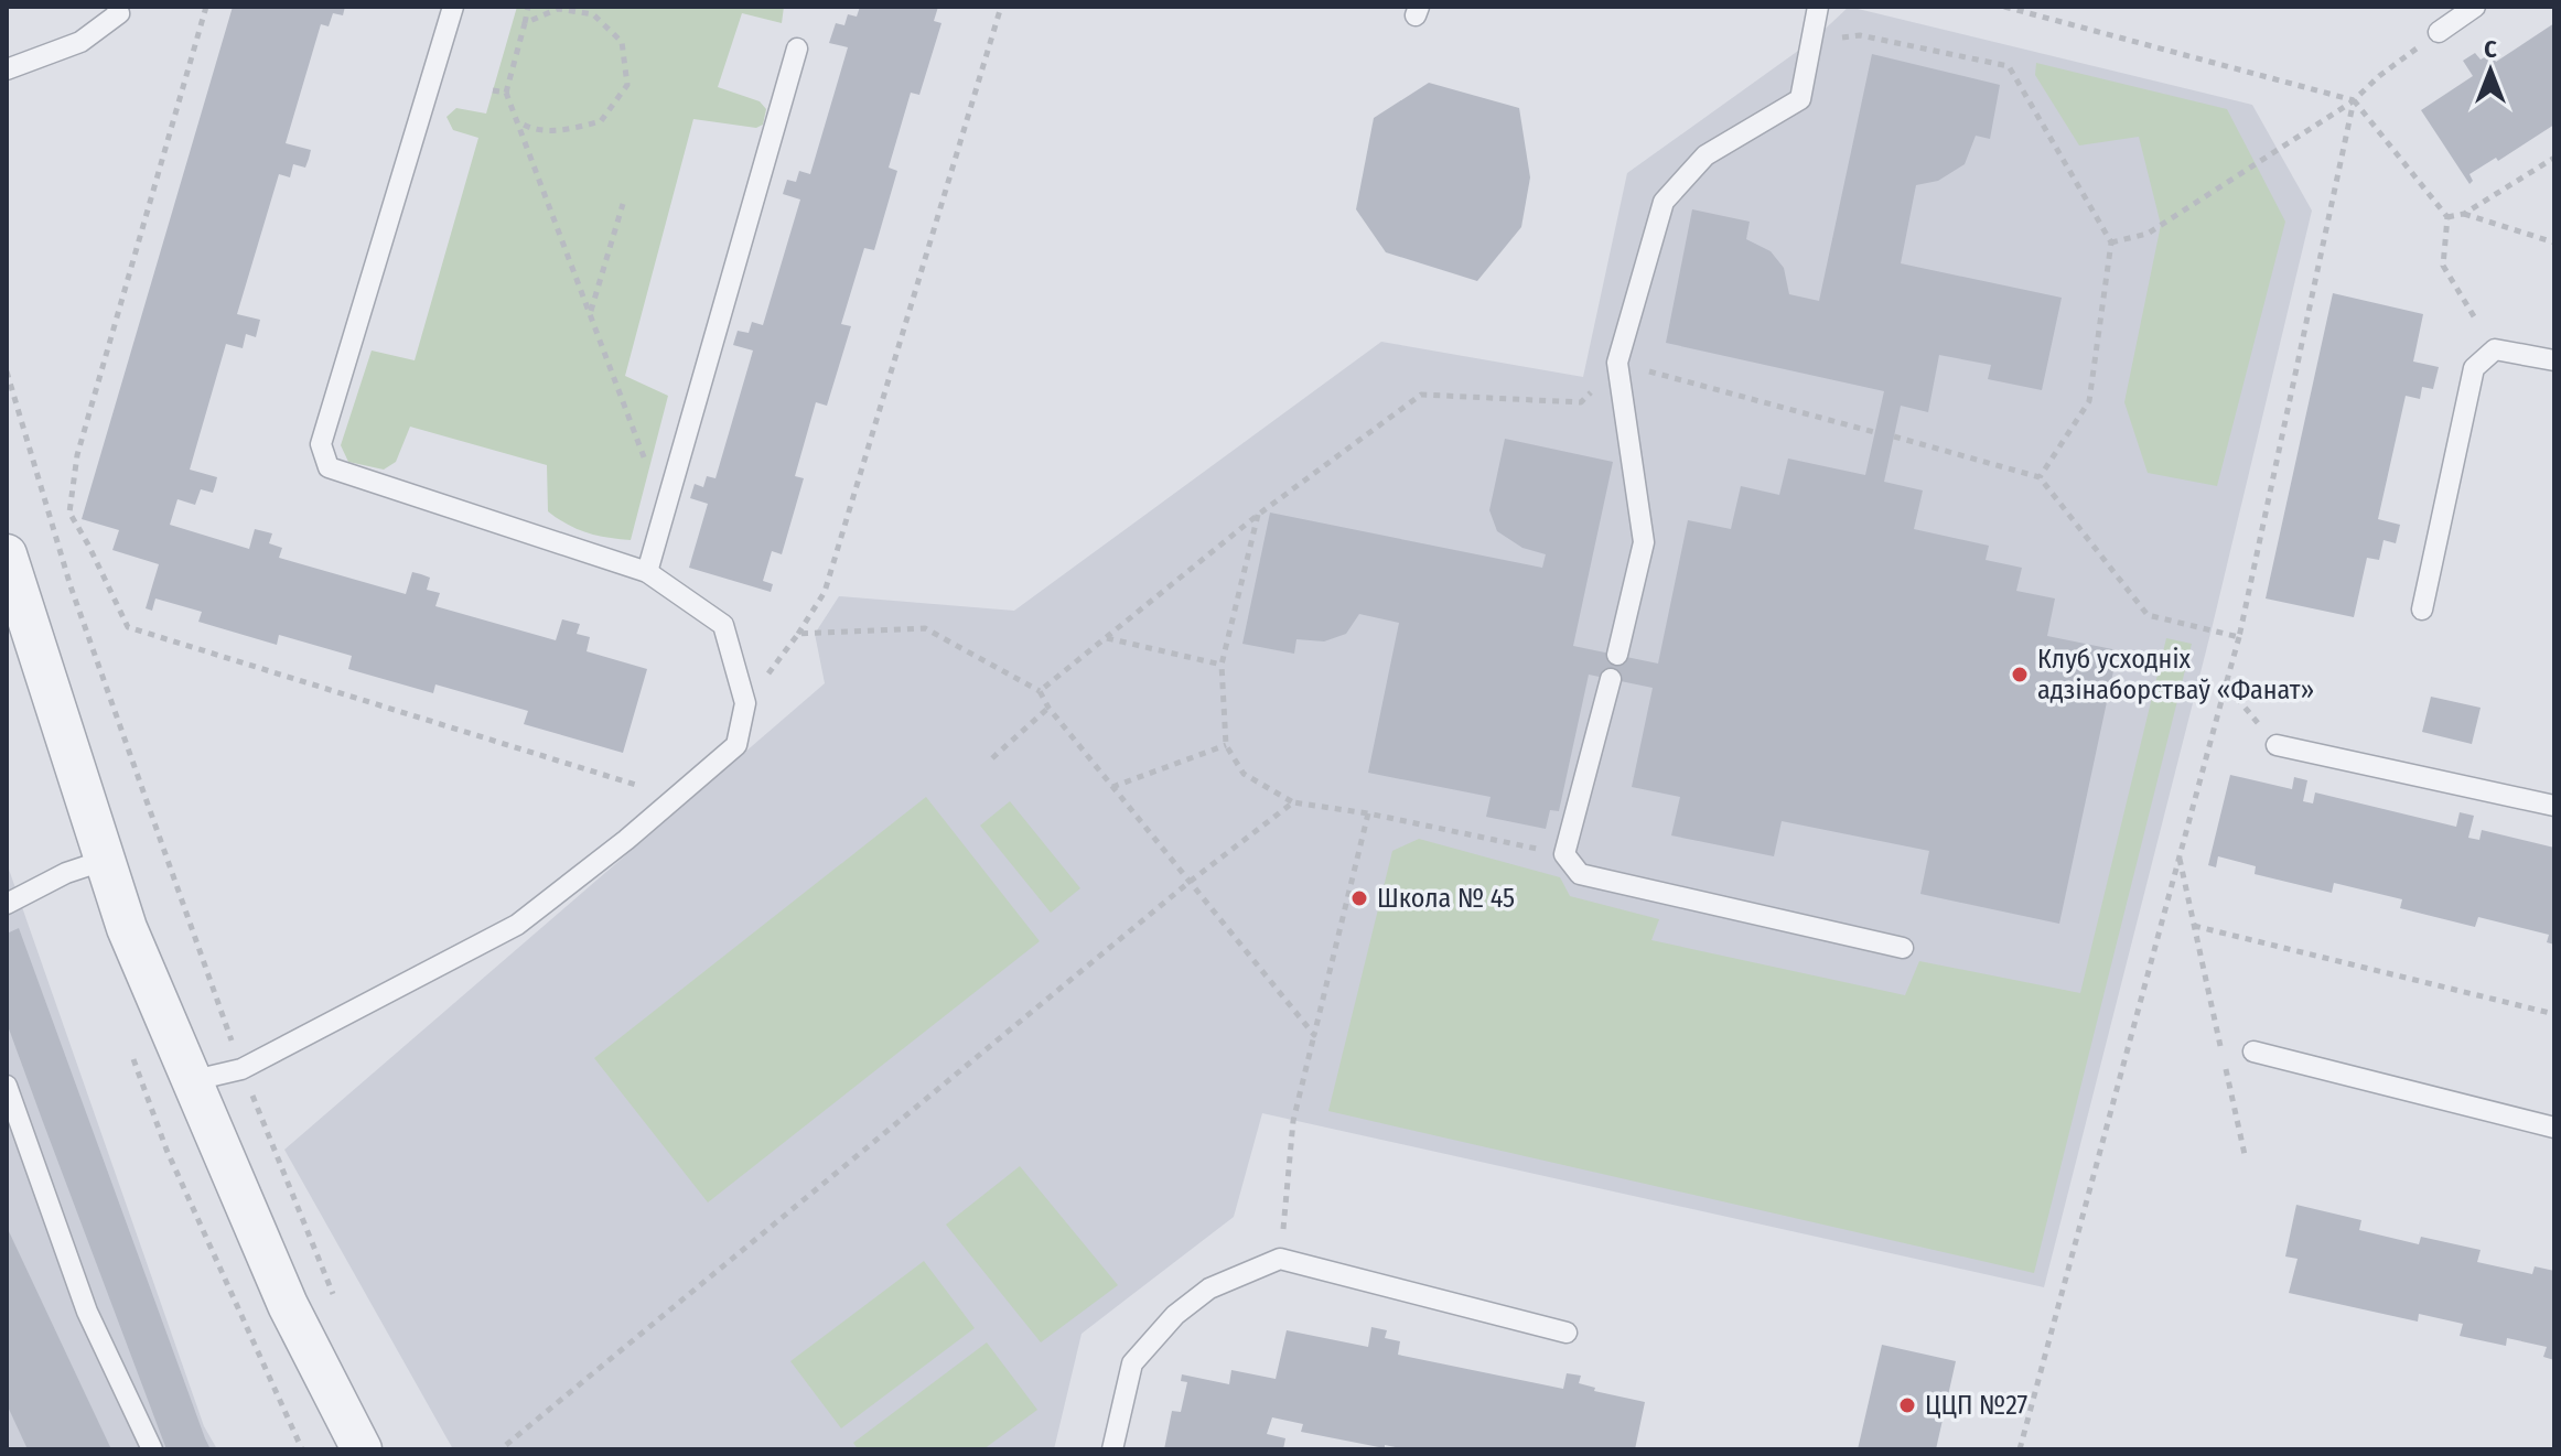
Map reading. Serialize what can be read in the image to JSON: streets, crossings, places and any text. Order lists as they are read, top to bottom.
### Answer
{
  "places": ["Клуб усходніх адзінаборстваў «Фанат»", "Школа № 45", "ЦЦП №27"],
  "north": "top"
}
